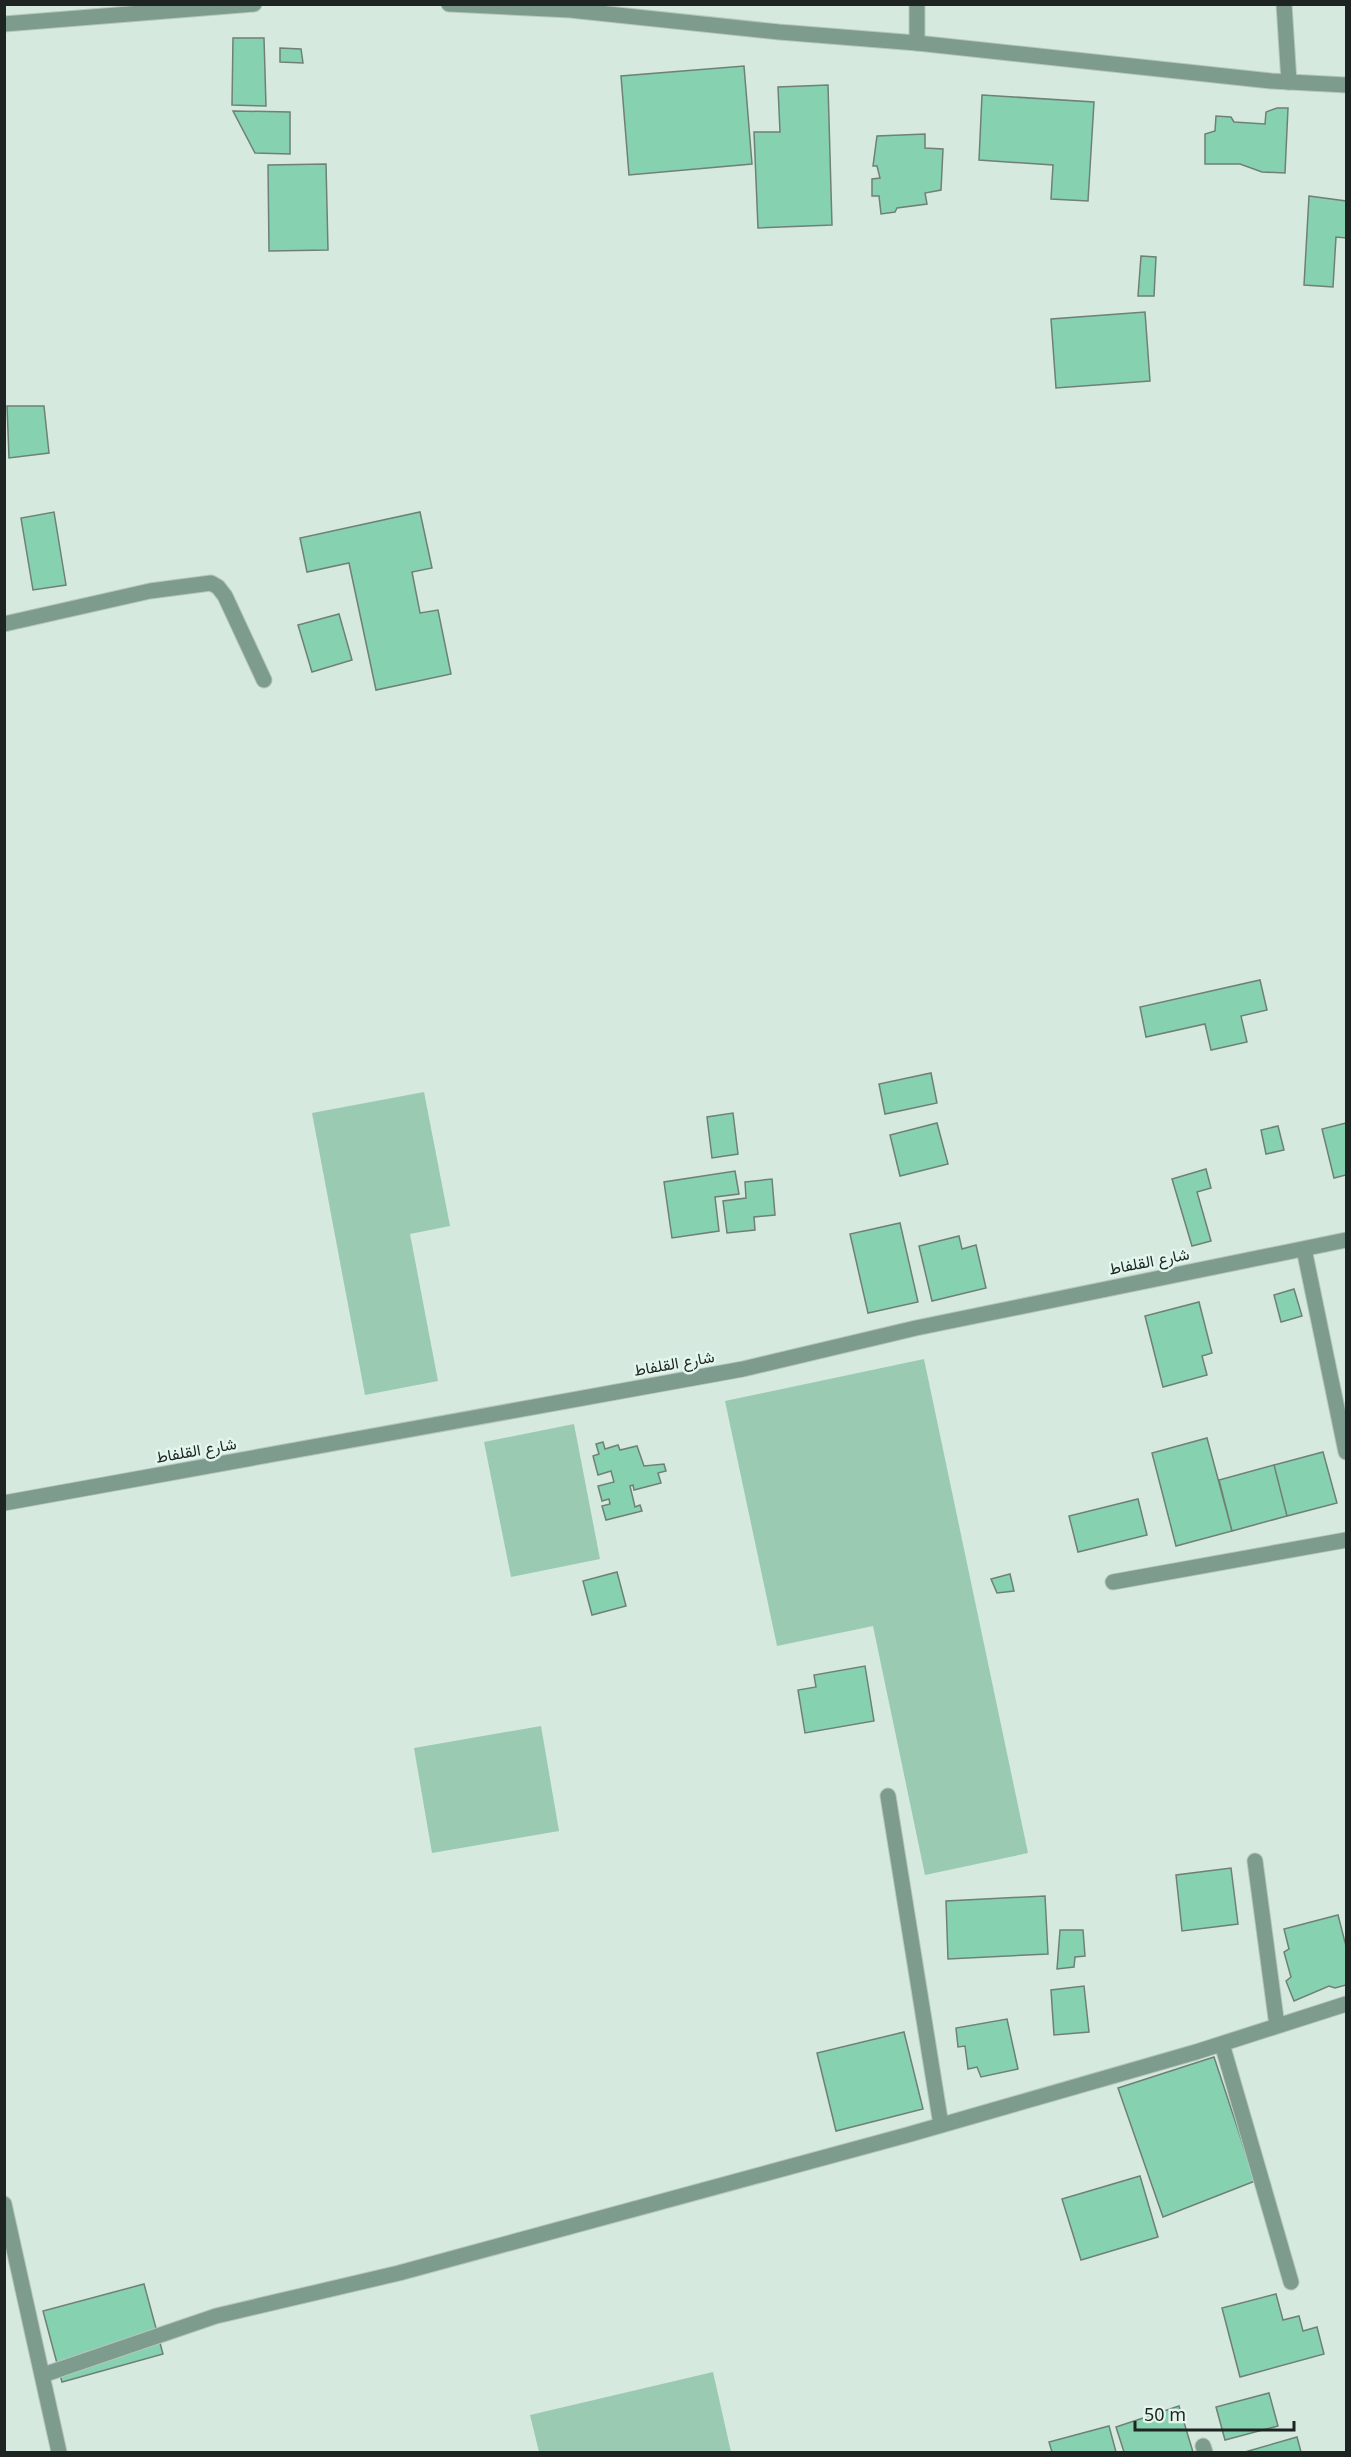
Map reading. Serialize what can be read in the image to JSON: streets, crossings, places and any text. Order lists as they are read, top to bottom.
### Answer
{
  "streets": {
    "street": ["شارع القلفاط"]
  },
  "scale_bar": "50 m"
}
